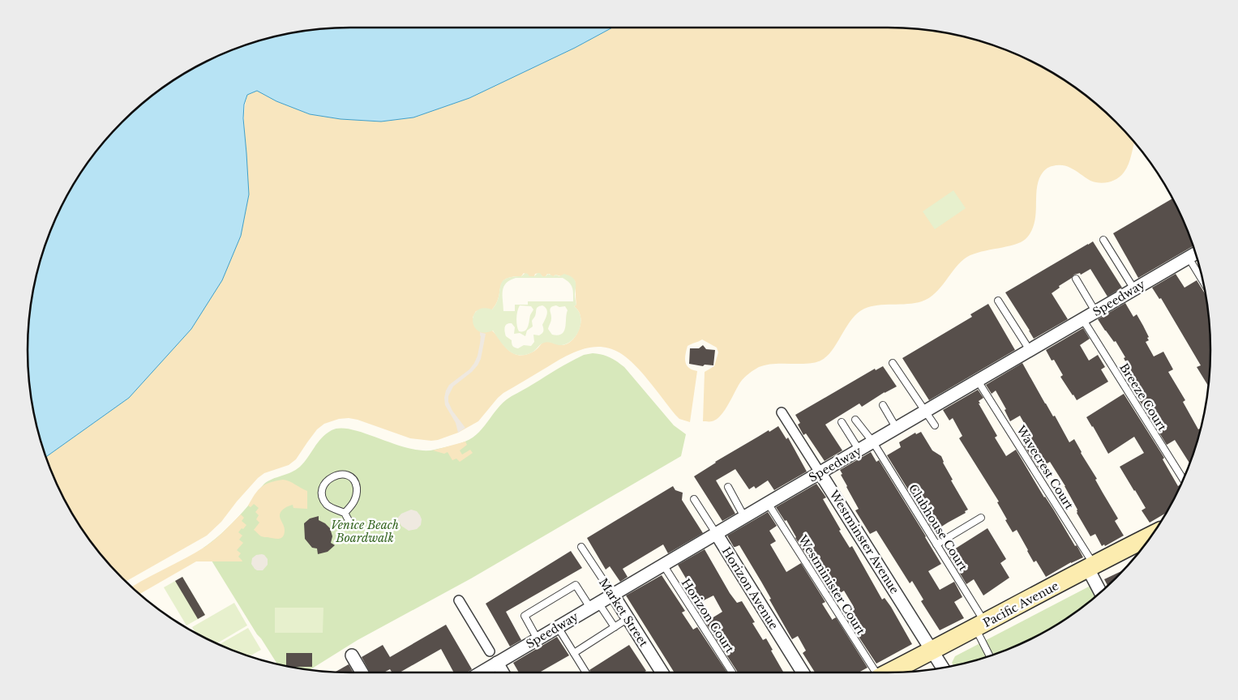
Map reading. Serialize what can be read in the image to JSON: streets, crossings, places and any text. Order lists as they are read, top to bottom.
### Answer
{
  "streets": {
    "main road": ["Pacific Avenue"],
    "street": [
      "Speedway",
      "Westminster Avenue",
      "Horizon Avenue",
      "Market Street"
    ],
    "lane": [
      "Breeze Court",
      "Wavecrest Court",
      "Clubhouse Court",
      "Westminister Court",
      "Horizon Court"
    ]
  },
  "crossings": [
    ["Speedway", "Breeze Court"],
    ["Speedway", "Wavecrest Court"],
    ["Speedway", "Clubhouse Court"],
    ["Speedway", "Westminster Avenue"],
    ["Speedway", "Westminister Court"],
    ["Speedway", "Horizon Avenue"],
    ["Speedway", "Market Street"],
    ["Speedway", "Horizon Court"],
    ["Wavecrest Court", "Pacific Avenue"],
    ["Clubhouse Court", "Pacific Avenue"],
    ["Westminster Avenue", "Pacific Avenue"]
  ],
  "parks": ["Venice Beach Boardwalk"]
}
